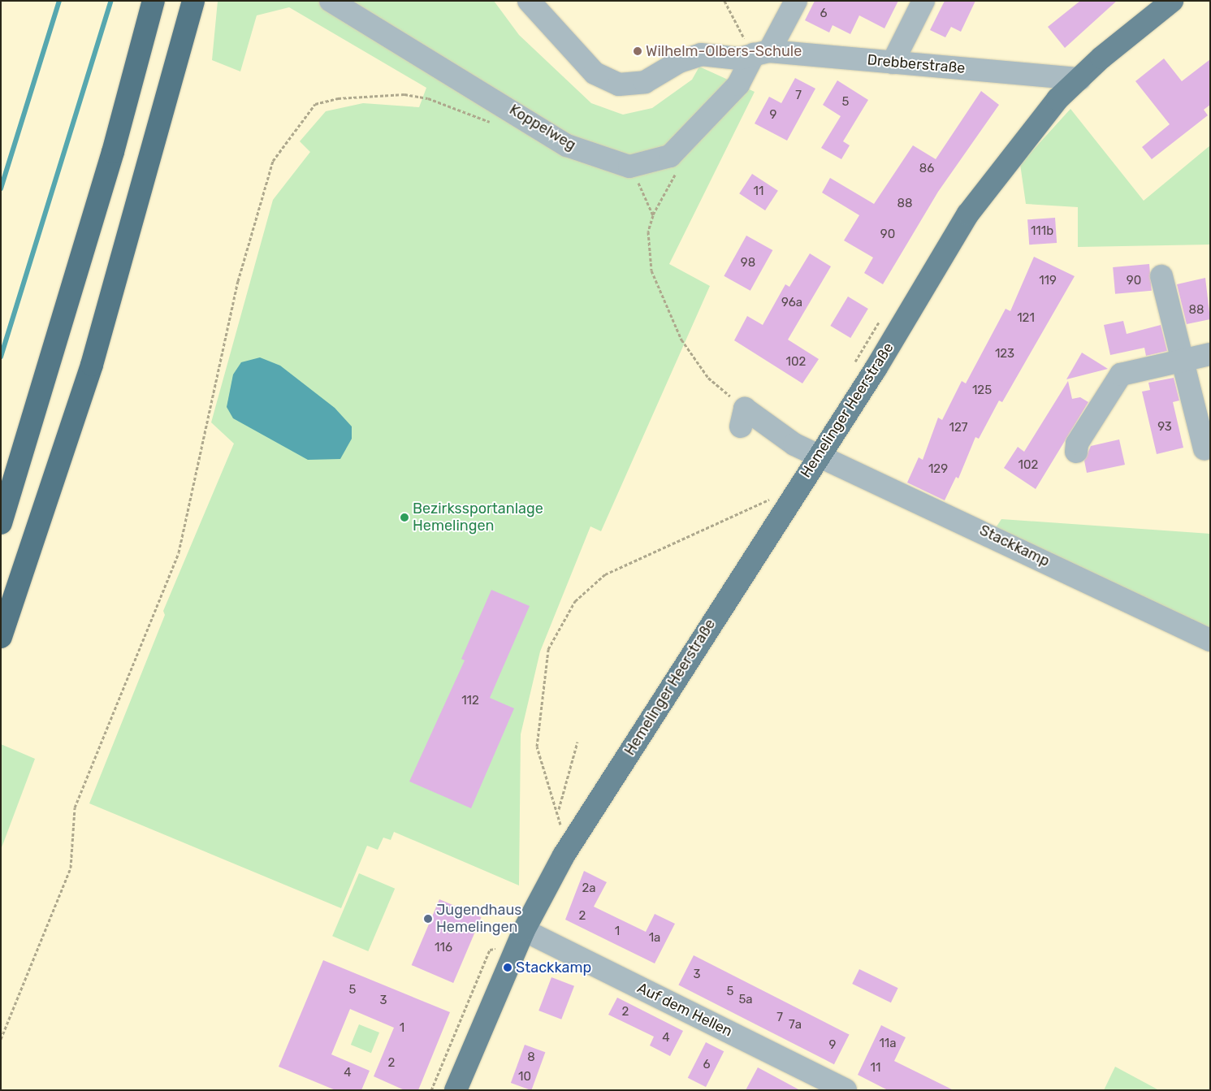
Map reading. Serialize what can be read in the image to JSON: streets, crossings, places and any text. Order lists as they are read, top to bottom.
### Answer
{
  "streets": {
    "main road": ["Hemelinger Heerstraße"],
    "street": [
      "Drebberstraße",
      "Koppelweg",
      "Stackkamp",
      "Auf dem Hellen"
    ]
  },
  "crossings": [
    ["Drebberstraße", "Hemelinger Heerstraße"],
    ["Hemelinger Heerstraße", "Stackkamp"],
    ["Hemelinger Heerstraße", "Auf dem Hellen"]
  ],
  "places": [
    "Wilhelm-Olbers-Schule",
    "Bezirkssportanlage Hemelingen",
    "Jugendhaus Hemelingen",
    "Stackkamp"
  ],
  "house_numbers": [
    "6",
    "7",
    "5",
    "9",
    "86",
    "11",
    "88",
    "111b",
    "90",
    "98",
    "119",
    "90",
    "96a",
    "88",
    "121",
    "123",
    "102",
    "125",
    "93",
    "127",
    "102",
    "129",
    "112",
    "2a",
    "2",
    "1",
    "1a",
    "116",
    "3",
    "5",
    "5",
    "5a",
    "3",
    "2",
    "7",
    "7a",
    "1",
    "4",
    "11a",
    "9",
    "8",
    "2",
    "6",
    "11",
    "4",
    "10"
  ]
}
